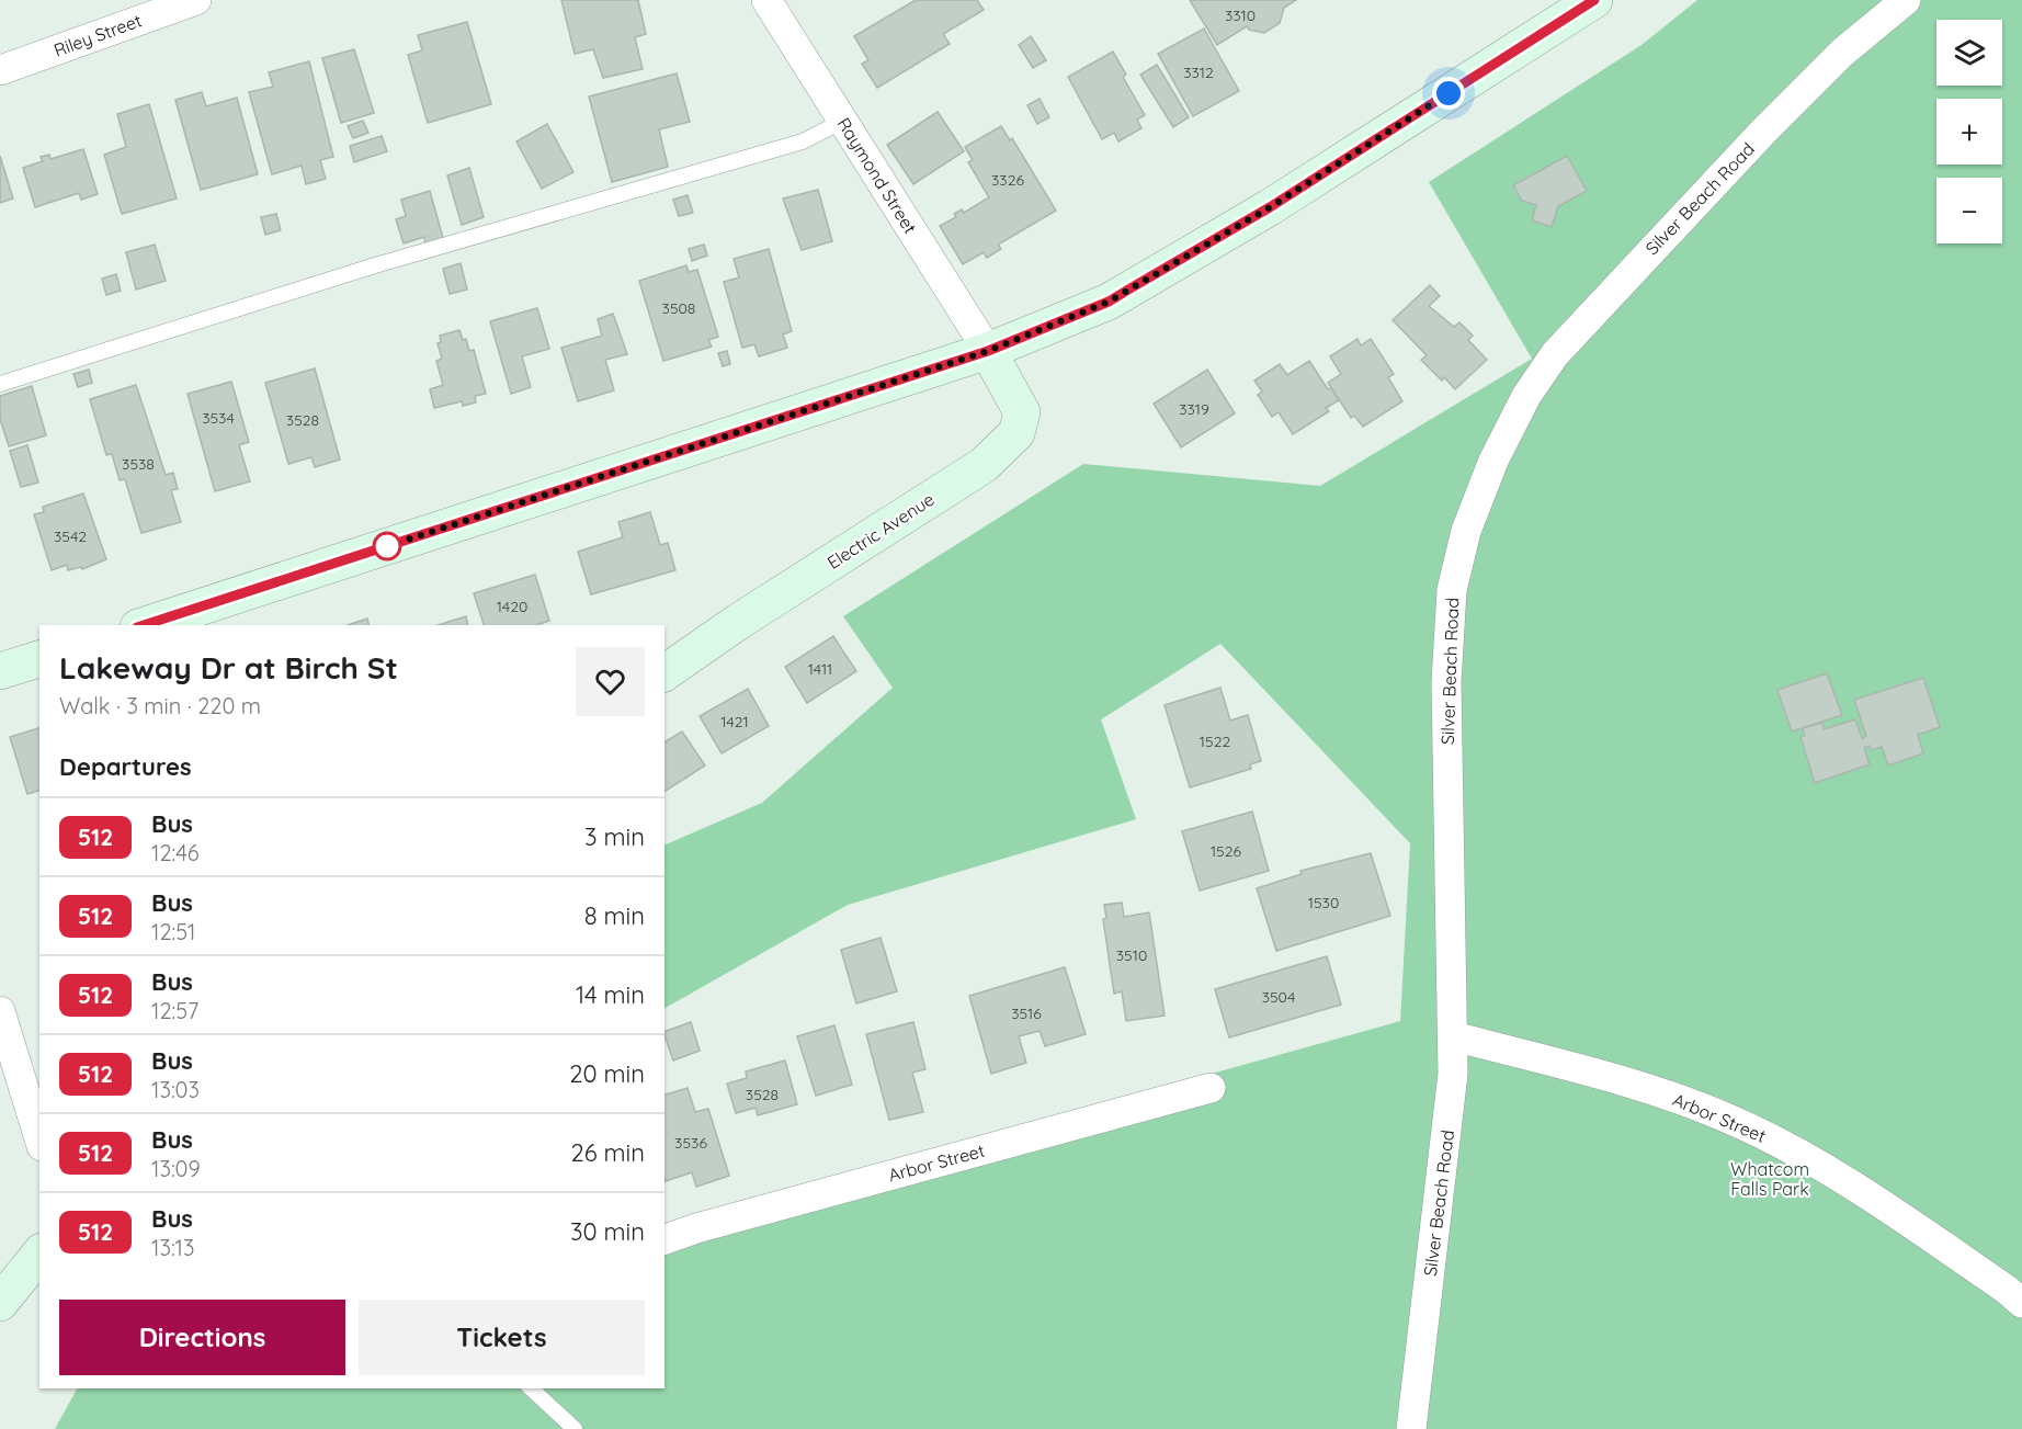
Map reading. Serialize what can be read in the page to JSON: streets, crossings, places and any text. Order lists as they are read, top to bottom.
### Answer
{
  "streets": {
    "main road": ["Electric Avenue"],
    "street": [
      "Riley Street",
      "Raymond Street",
      "Silver Beach Road",
      "Arbor Street"
    ]
  },
  "crossings": [
    ["Raymond Street", "Electric Avenue"],
    ["Silver Beach Road", "Arbor Street"]
  ],
  "parks": ["Whatcom Falls Park"],
  "lines": ["bus line 512"],
  "house_numbers": [
    "3310",
    "3312",
    "3326",
    "3508",
    "3319",
    "3534",
    "3528",
    "3538",
    "3542",
    "1420",
    "1411",
    "1421",
    "1522",
    "1526",
    "1530",
    "3510",
    "3504",
    "3516",
    "3528",
    "3536"
  ],
  "page": {
    "map_buttons": ["+", "−"],
    "heading": [
      ["Lakeway Dr at Birch St", "Walk · 3 min · 220 m"],
      "Departures"
    ],
    "list": [
      {
        "mark": "512",
        "name": "Bus",
        "note": "12:46",
        "value": "3 min"
      },
      {
        "mark": "512",
        "name": "Bus",
        "note": "12:51",
        "value": "8 min"
      },
      {
        "mark": "512",
        "name": "Bus",
        "note": "12:57",
        "value": "14 min"
      },
      {
        "mark": "512",
        "name": "Bus",
        "note": "13:03",
        "value": "20 min"
      },
      {
        "mark": "512",
        "name": "Bus",
        "note": "13:09",
        "value": "26 min"
      },
      {
        "mark": "512",
        "name": "Bus",
        "note": "13:13",
        "value": "30 min"
      }
    ],
    "buttons": ["Directions", "Tickets"]
  }
}
